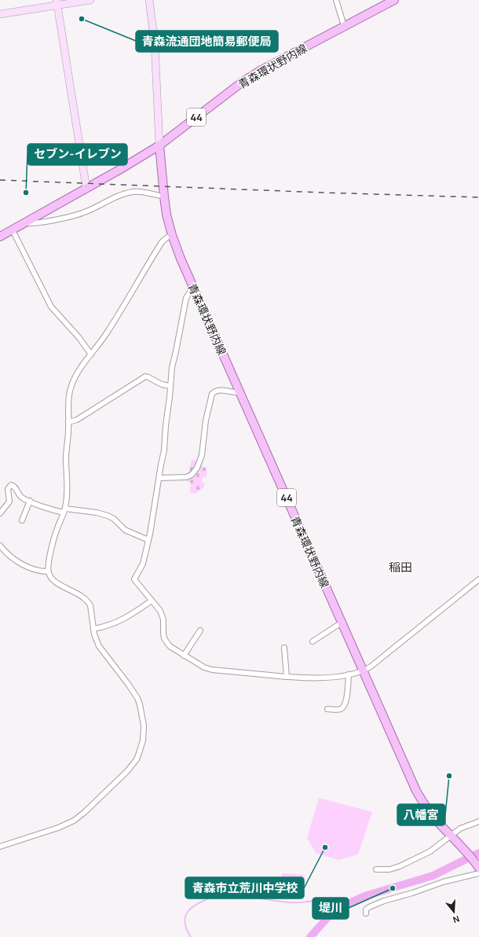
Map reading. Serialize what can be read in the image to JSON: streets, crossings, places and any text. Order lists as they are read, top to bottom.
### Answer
{
  "streets": {
    "main road": ["青森環状野内線", "44"]
  },
  "districts": ["稲田"],
  "places": [
    "青森流通団地簡易郵便局",
    "セブン-イレブン",
    "八幡宮",
    "青森市立荒川中学校",
    "堤川"
  ],
  "north": "bottom"
}
